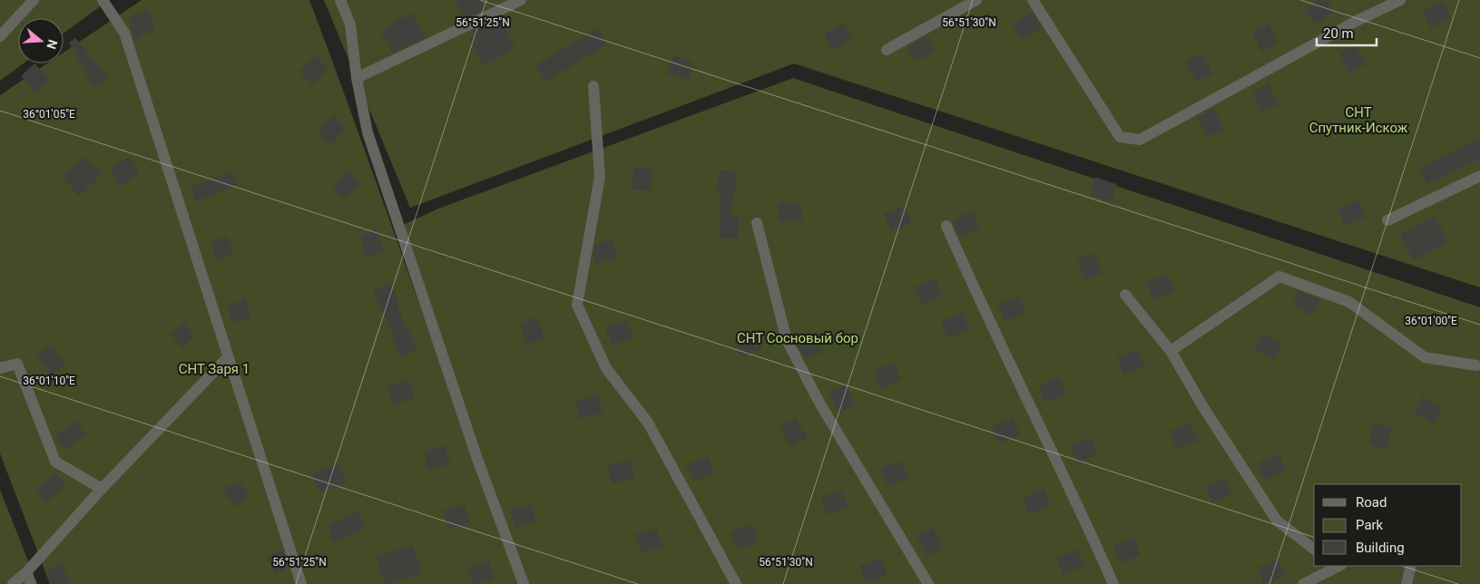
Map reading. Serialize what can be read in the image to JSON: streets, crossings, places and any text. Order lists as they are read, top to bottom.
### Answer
{
  "parks": ["СНТ Спутник-Искож", "СНТ Сосновый бор", "СНТ Заря 1"],
  "legend": ["Road", "Park", "Building"],
  "scale_bar": "20 m",
  "north": "right",
  "coordinates": [
    "56°51'25\"N",
    "56°51'30\"N",
    "36°01'05\"E",
    "36°01'00\"E",
    "36°01'10\"E"
  ]
}
